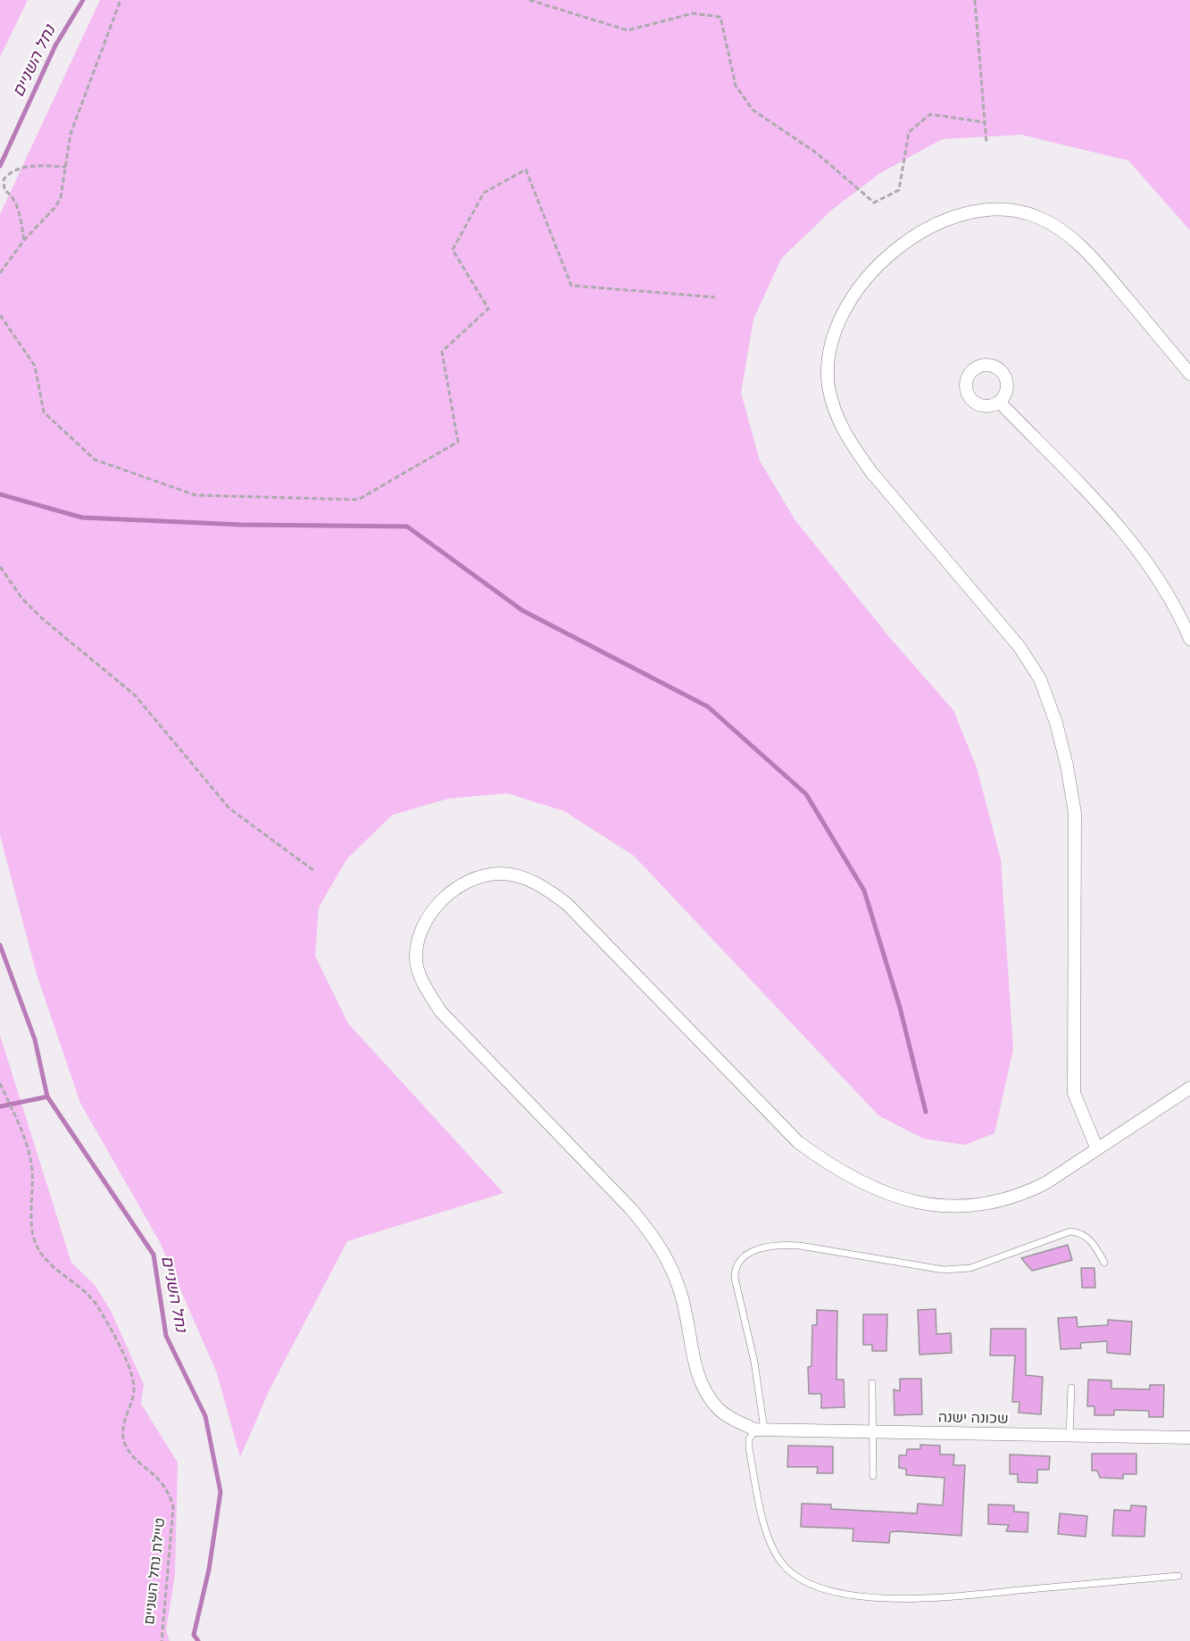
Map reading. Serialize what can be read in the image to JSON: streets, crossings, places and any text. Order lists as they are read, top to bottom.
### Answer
{
  "streets": {
    "street": ["שכונה ישנה"],
    "path": ["טיילת נחל השניים"]
  },
  "water": ["נחל השניים"]
}
